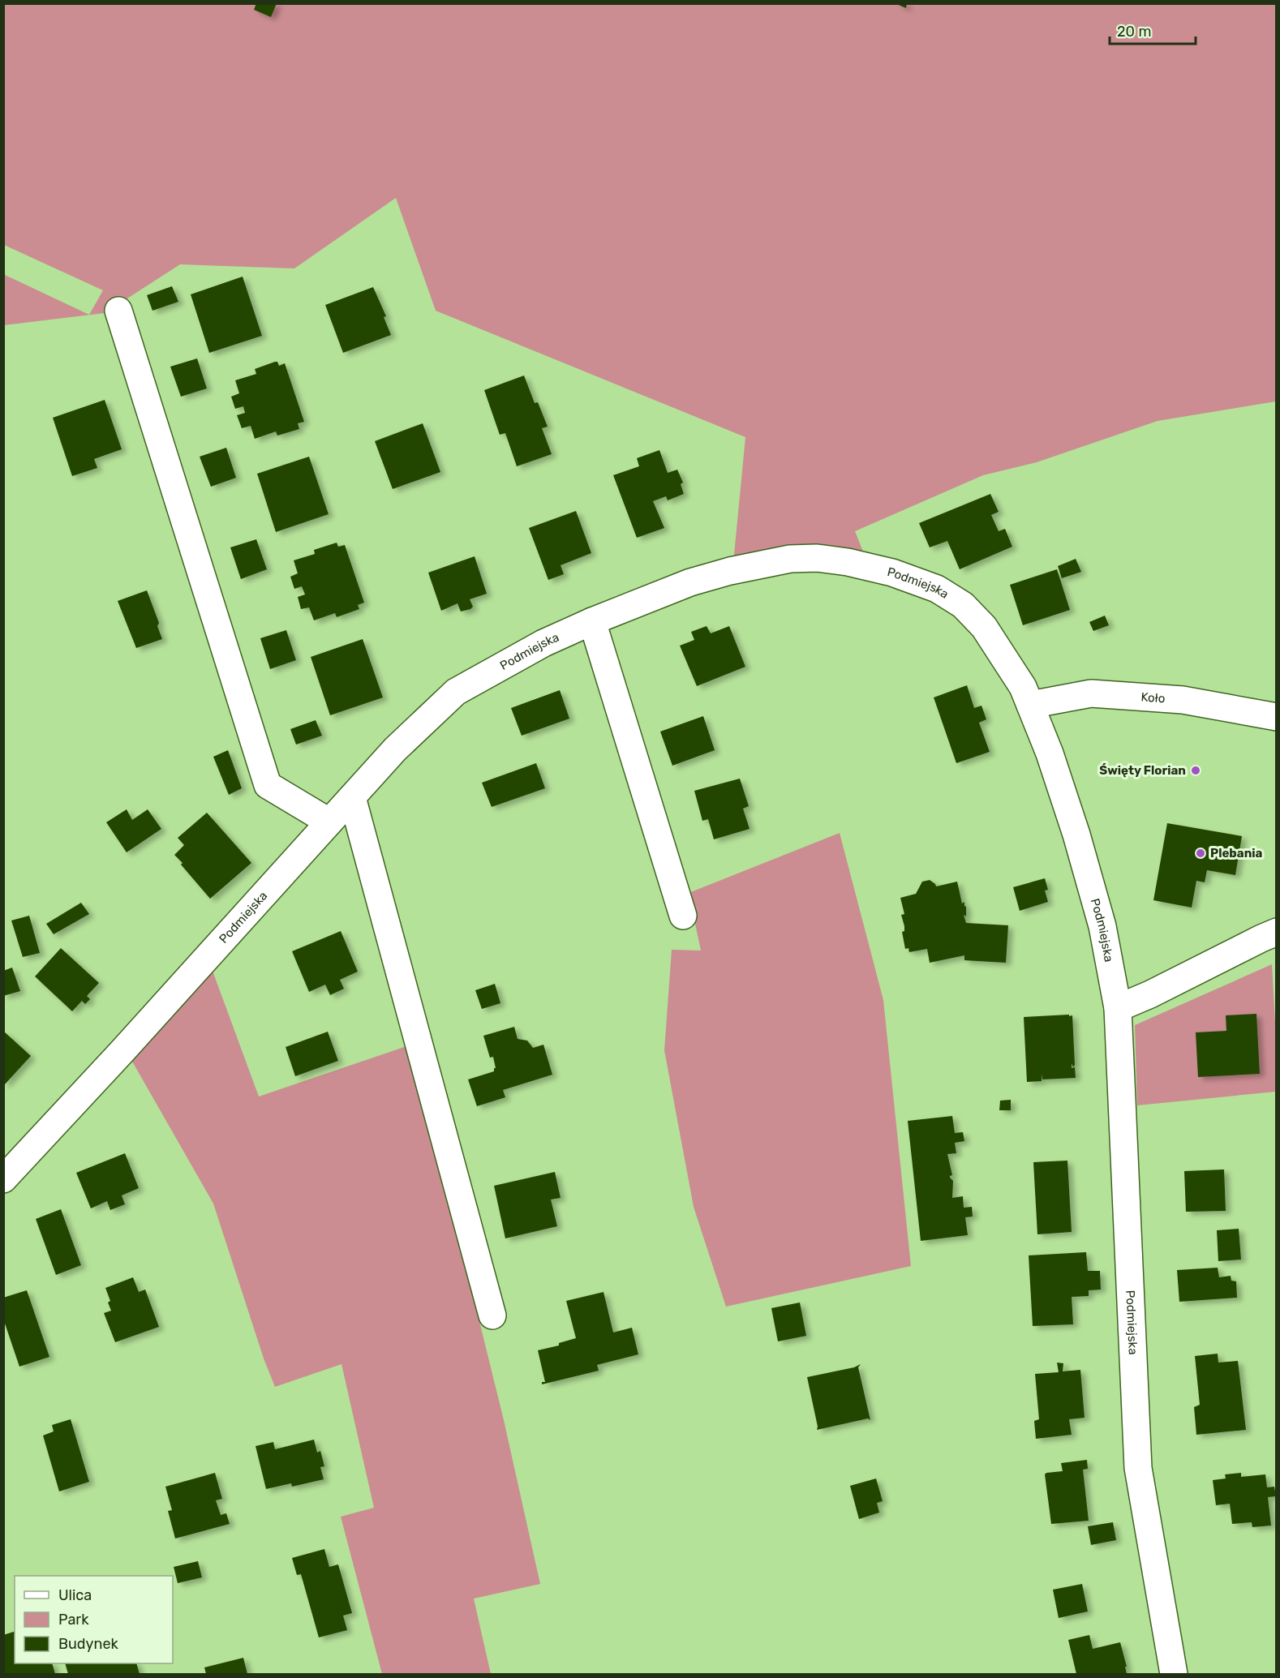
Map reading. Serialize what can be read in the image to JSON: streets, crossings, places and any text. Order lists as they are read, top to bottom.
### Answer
{
  "streets": {
    "street": ["Podmiejska", "Koło"]
  },
  "crossings": [
    ["Podmiejska", "Koło"]
  ],
  "places": ["Święty Florian", "Plebania"],
  "legend": ["Ulica", "Park", "Budynek"],
  "scale_bar": "20 m"
}
